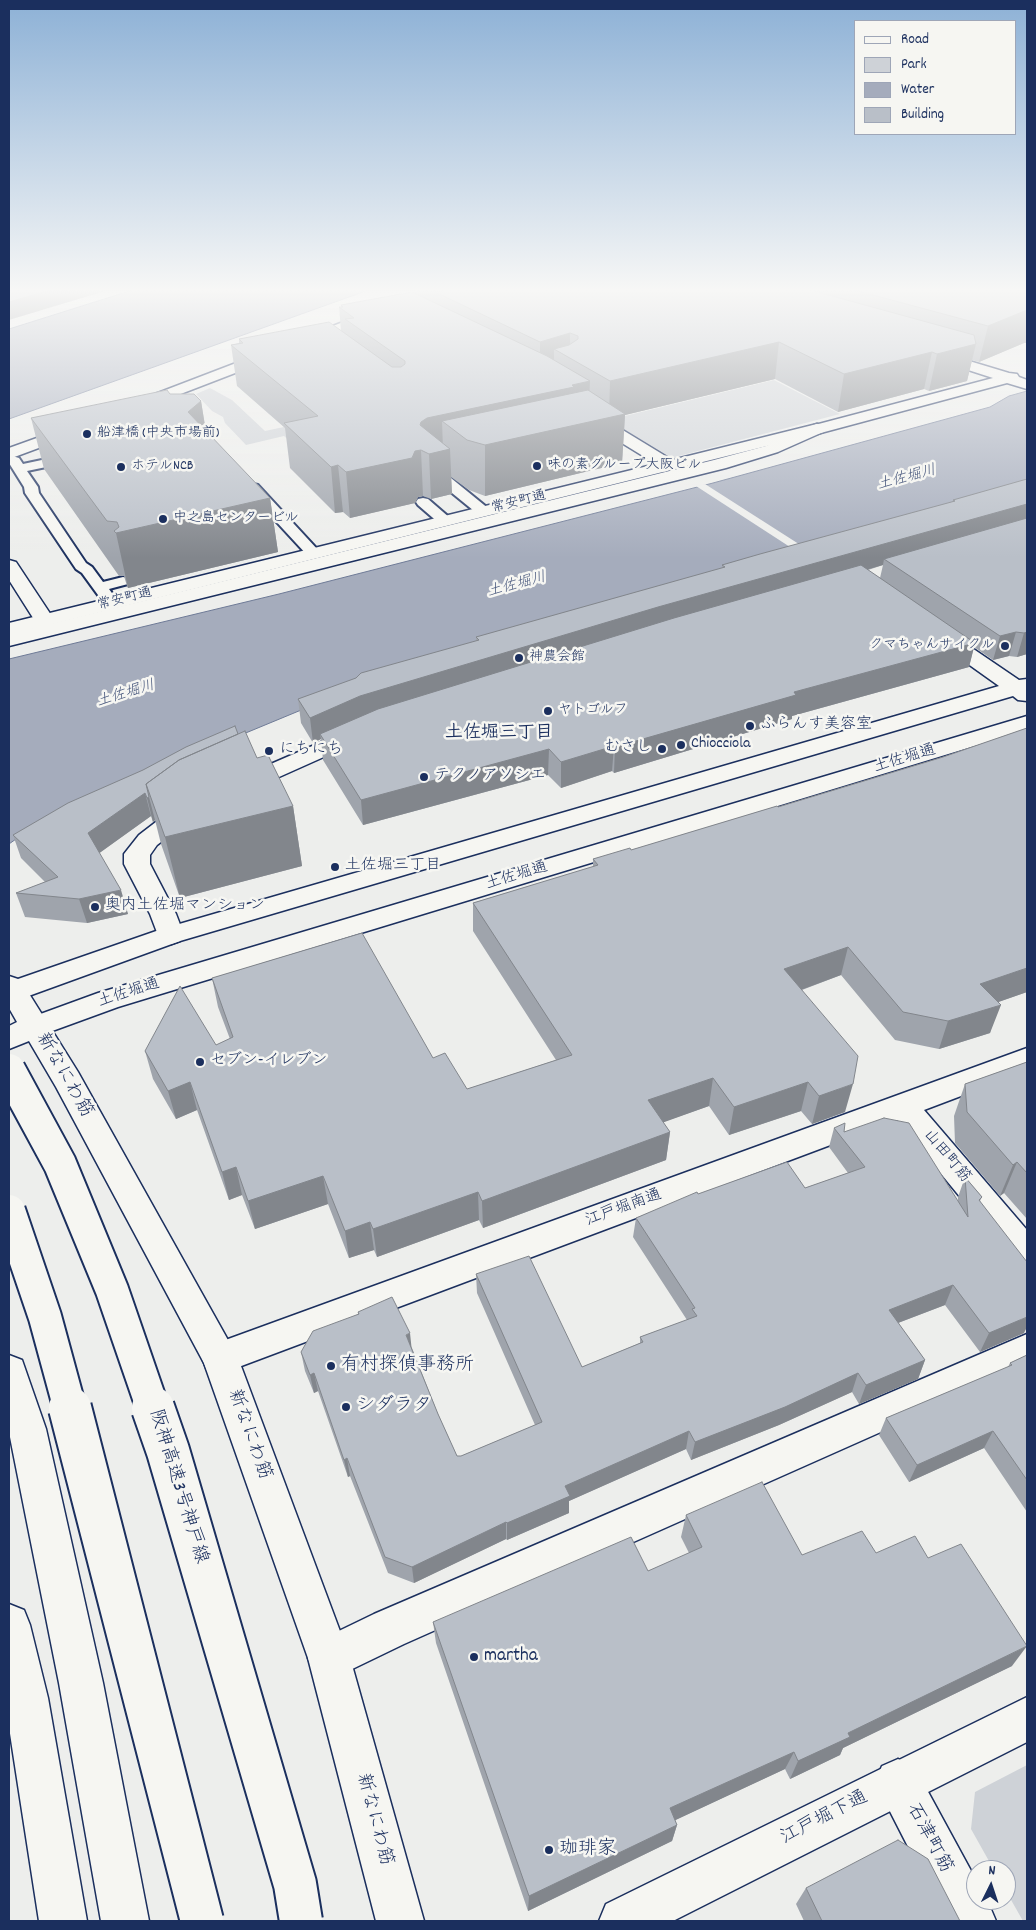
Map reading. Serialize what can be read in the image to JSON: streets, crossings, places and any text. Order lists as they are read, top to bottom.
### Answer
{
  "streets": {
    "main road": [
      "常安町通",
      "土佐堀通",
      "新なにわ筋",
      "山田町筋",
      "江戸堀南通",
      "阪神高速3号神戸線",
      "江戸堀下通",
      "石津町筋"
    ]
  },
  "crossings": [
    ["土佐堀通", "新なにわ筋"],
    ["新なにわ筋", "江戸堀南通"],
    ["山田町筋", "江戸堀南通"],
    ["江戸堀下通", "石津町筋"]
  ],
  "districts": ["土佐堀三丁目"],
  "water": ["土佐堀川"],
  "places": [
    "船津橋 (中央市場前)",
    "味の素グループ大阪ビル",
    "ホテルNCB",
    "中之島センタービル",
    "クマちゃんサイクル",
    "神農会館",
    "ヤトゴルフ",
    "ふらんす美容室",
    "Chiocciola",
    "むさし",
    "にちにち",
    "テクノアソシエ",
    "土佐堀三丁目",
    "奥内土佐堀マンション",
    "セブン-イレブン",
    "有村探偵事務所",
    "シダラタ",
    "martha",
    "珈琲家"
  ],
  "legend": [
    "Road",
    "Park",
    "Water",
    "Building"
  ],
  "north": "top"
}
